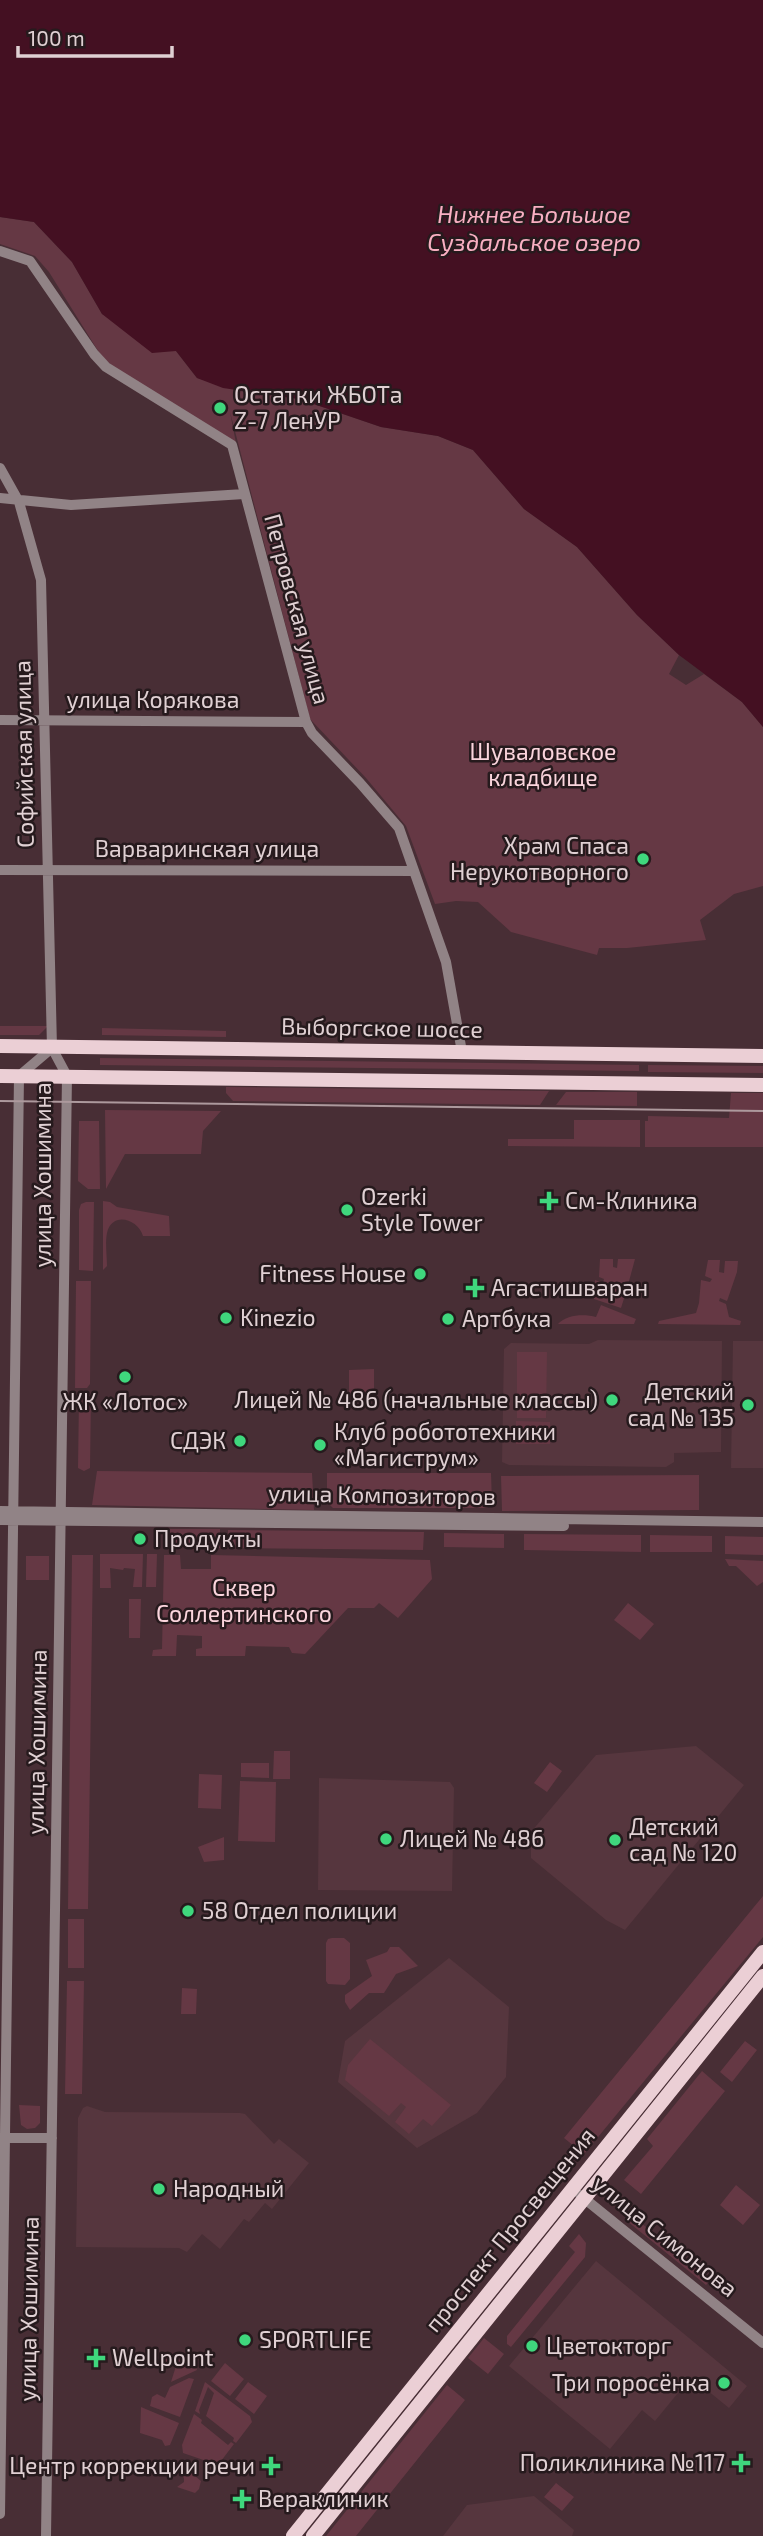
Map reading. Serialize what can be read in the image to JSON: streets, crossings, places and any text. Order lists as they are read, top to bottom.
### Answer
{
  "streets": {
    "main road": ["Выборгское шоссе", "проспект Просвещения"],
    "street": [
      "Петровская улица",
      "улица Корякова",
      "Софийская улица",
      "Варваринская улица",
      "улица Хошимина",
      "улица Композиторов",
      "улица Симонова"
    ]
  },
  "crossings": [
    ["Петровская улица", "улица Корякова"],
    ["Петровская улица", "Варваринская улица"],
    ["Петровская улица", "Выборгское шоссе"],
    ["улица Корякова", "Софийская улица"],
    ["Софийская улица", "Варваринская улица"],
    ["Софийская улица", "Выборгское шоссе"],
    ["Софийская улица", "улица Хошимина"],
    ["Выборгское шоссе", "улица Хошимина"],
    ["улица Хошимина", "улица Композиторов"],
    ["проспект Просвещения", "улица Симонова"]
  ],
  "water": ["Нижнее Большое Суздальское озеро"],
  "parks": ["Шуваловское кладбище", "Сквер Соллертинского"],
  "places": {
    "other": [
      "Остатки ЖБОТа Z-7 ЛенУР",
      "Храм Спаса Нерукотворного",
      "Ozerki Style Tower",
      "Fitness House",
      "Kinezio",
      "Артбука",
      "ЖК «Лотос»",
      "Лицей № 486 (начальные классы)",
      "Детский сад № 135",
      "СДЭК",
      "Клуб робототехники «Магиструм»",
      "Продукты",
      "Лицей № 486",
      "Детский сад № 120",
      "58 Отдел полиции",
      "Народный",
      "SPORTLIFE",
      "Цветокторг",
      "Три поросёнка"
    ],
    "health": [
      "См-Клиника",
      "Агастишваран",
      "Wellpoint",
      "Поликлиника №117",
      "Центр коррекции речи",
      "Вераклиник"
    ]
  },
  "scale_bar": "100 m"
}
